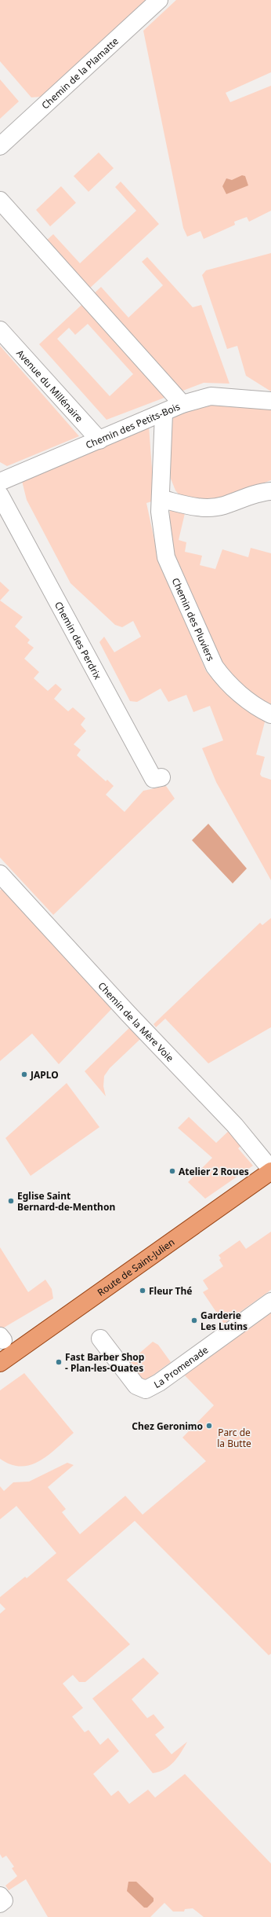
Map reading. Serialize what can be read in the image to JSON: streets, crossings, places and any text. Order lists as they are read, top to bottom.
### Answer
{
  "streets": {
    "main road": ["Route de Saint-Julien"],
    "street": [
      "Chemin de la Plamatte",
      "Avenue du Millénaire",
      "Chemin des Petits-Bois",
      "Chemin des Pluviers",
      "Chemin des Perdrix",
      "Chemin de la Mère Voie",
      "La Promenade"
    ]
  },
  "crossings": [
    ["Avenue du Millénaire", "Chemin des Petits-Bois"],
    ["Chemin des Petits-Bois", "Chemin des Pluviers"],
    ["Chemin de la Mère Voie", "Route de Saint-Julien"]
  ],
  "parks": ["Parc de la Butte"],
  "places": [
    "JAPLO",
    "Atelier 2 Roues",
    "Eglise Saint Bernard-de-Menthon",
    "Fleur Thé",
    "Garderie Les Lutins",
    "Fast Barber Shop - Plan-les-Ouates",
    "Chez Geronimo"
  ]
}
